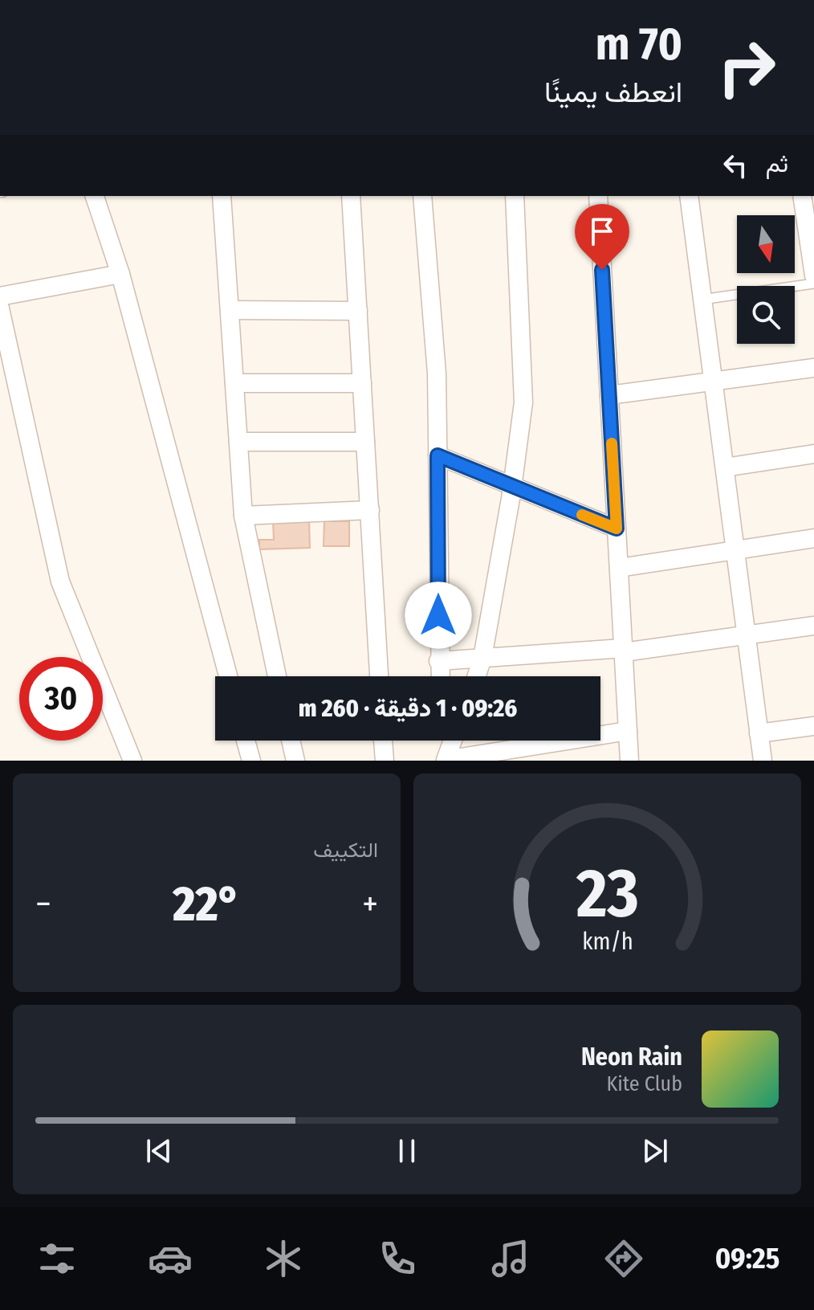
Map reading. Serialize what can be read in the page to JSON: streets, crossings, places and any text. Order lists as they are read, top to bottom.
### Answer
{
  "north": "bottom",
  "page": {
    "turn": ["70 m", "انعطف يمينًا"],
    "then": "ثم",
    "limit": "30",
    "trip": "09:26 · 1 دقيقة · 260 m",
    "tile": "التكييف",
    "heat": ["−", "22°", "+"],
    "song": ["Neon Rain", "Kite Club"],
    "tabs": "09:25",
    "gauge": ["23", "km/h"]
  }
}
